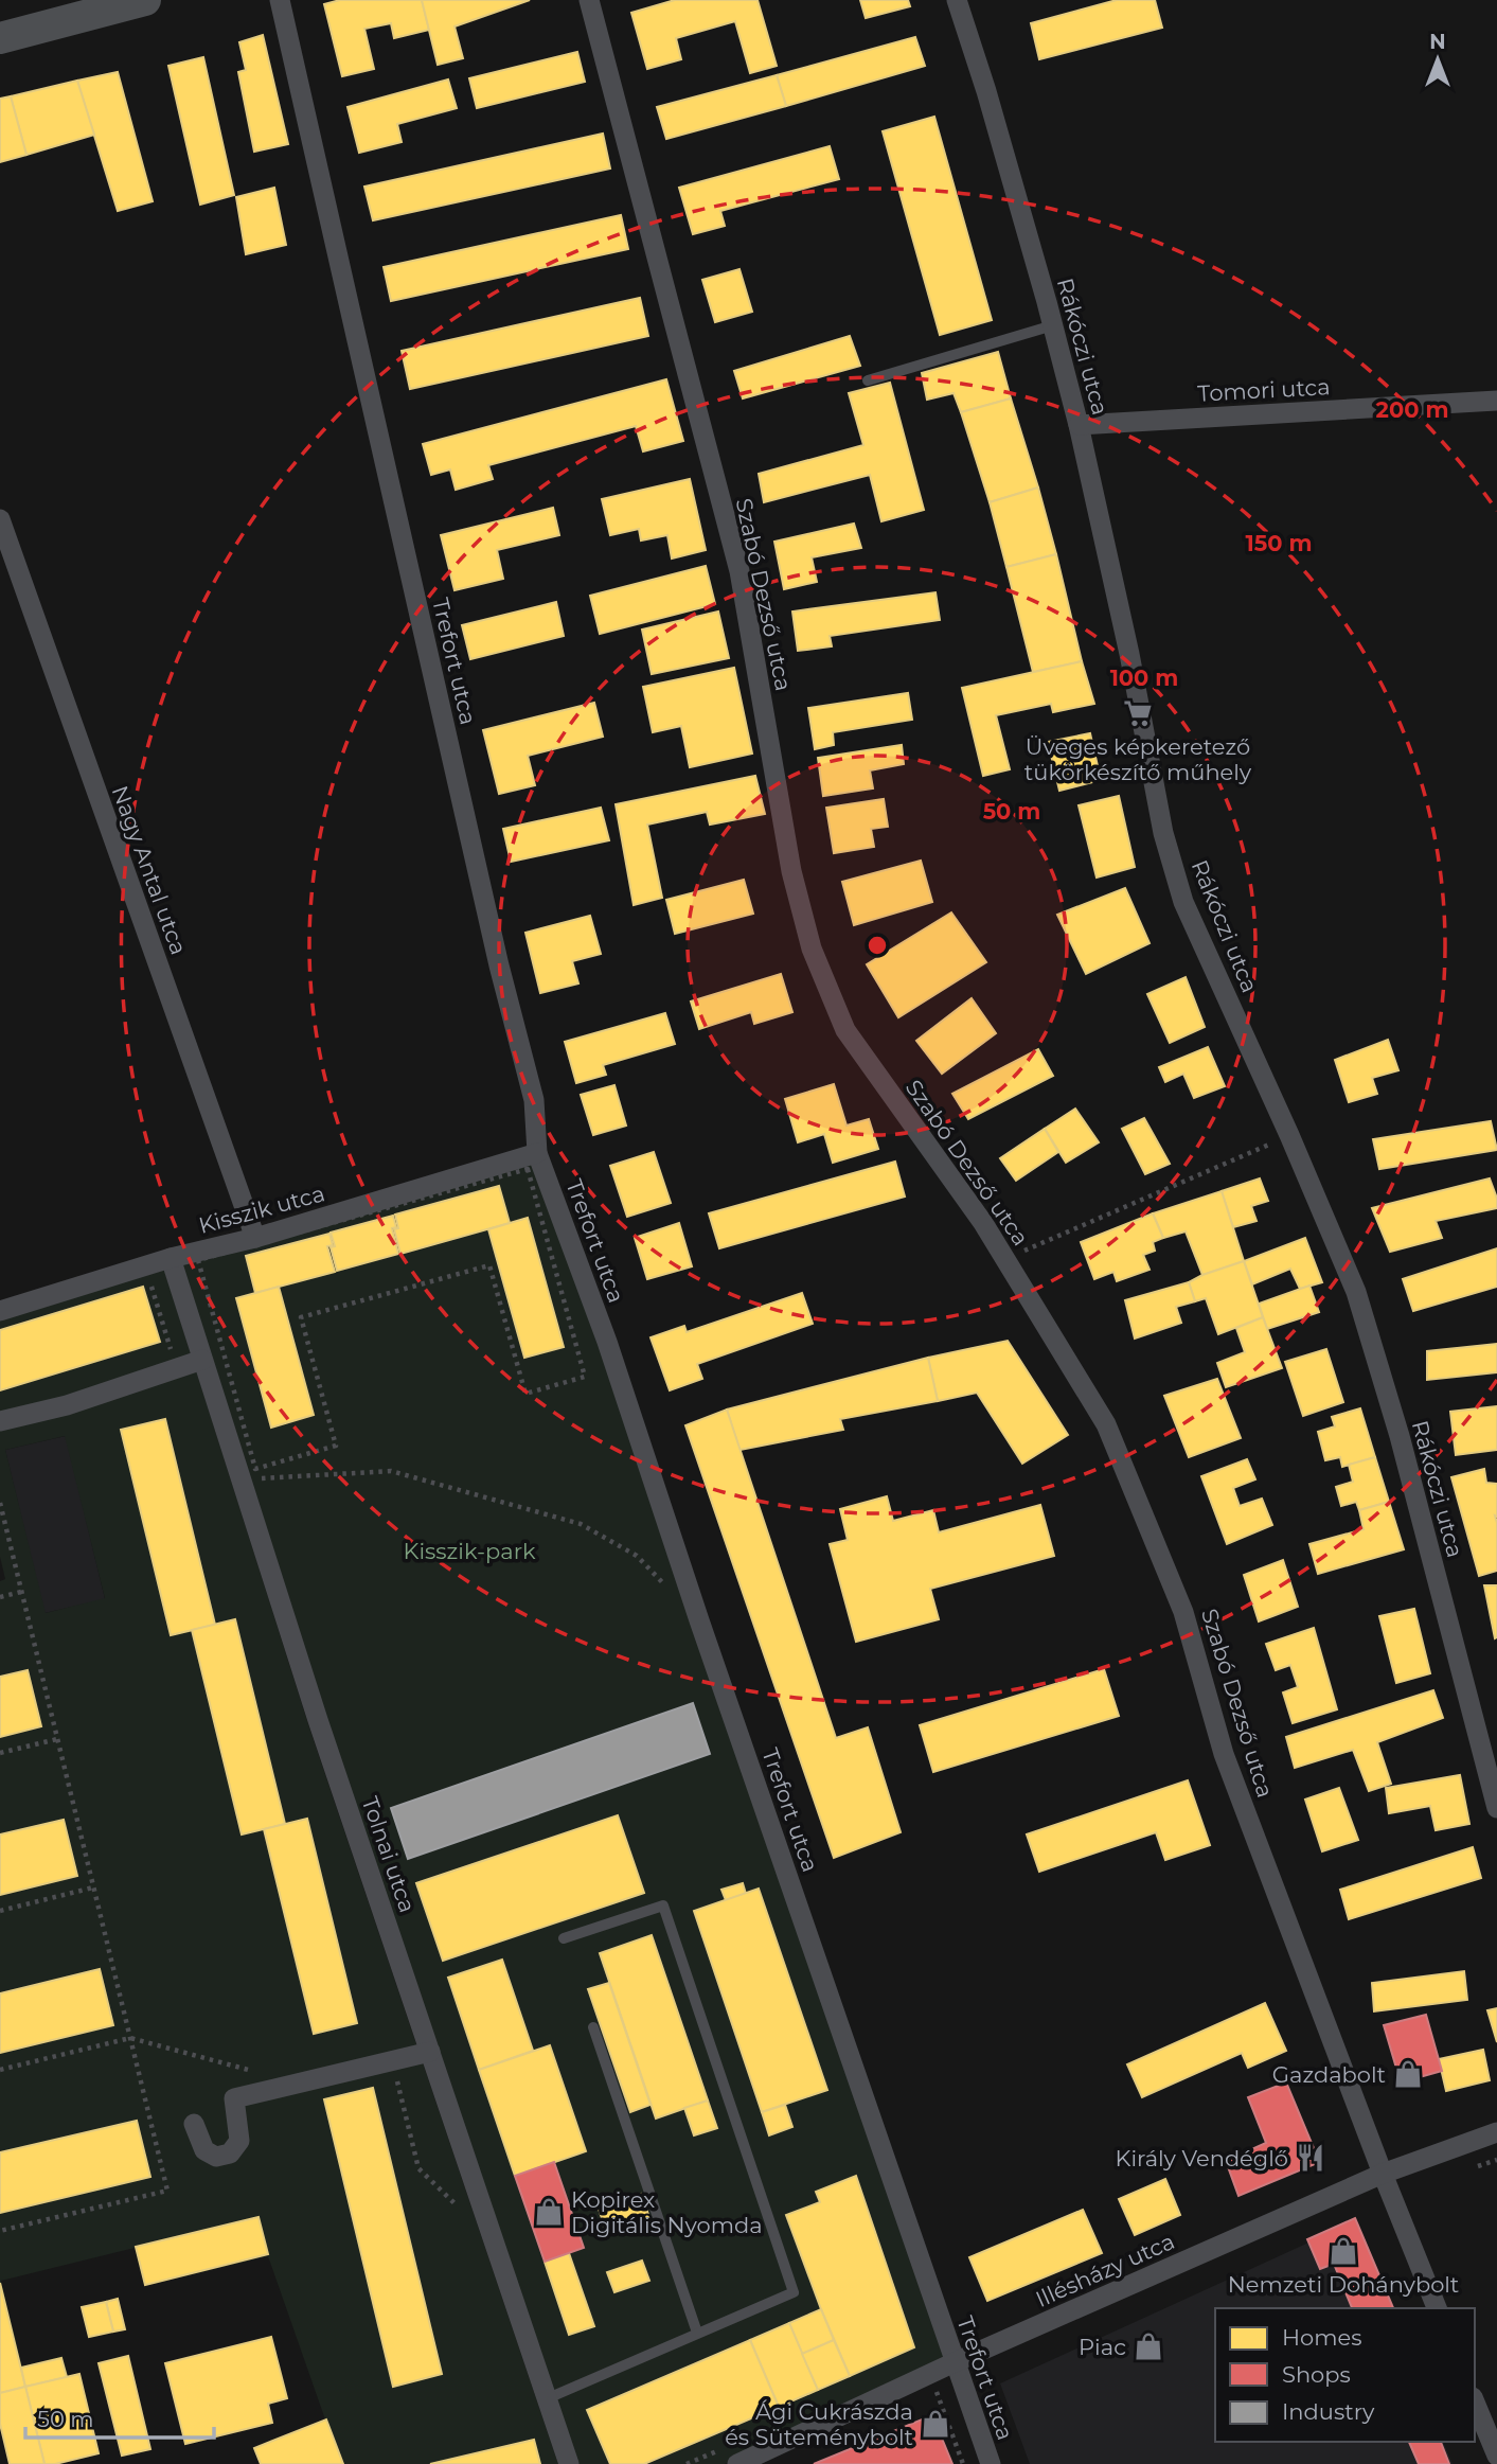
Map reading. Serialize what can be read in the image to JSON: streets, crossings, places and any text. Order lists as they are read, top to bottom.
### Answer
{
  "streets": {
    "street": [
      "Rákóczi utca",
      "Tomori utca",
      "Szabó Dezső utca",
      "Trefort utca",
      "Nagy Antal utca",
      "Kisszik utca",
      "Tolnai utca",
      "Illésházy utca"
    ]
  },
  "crossings": [
    ["Rákóczi utca", "Tomori utca"],
    ["Szabó Dezső utca", "Illésházy utca"],
    ["Trefort utca", "Kisszik utca"],
    ["Trefort utca", "Illésházy utca"],
    ["Nagy Antal utca", "Kisszik utca"],
    ["Kisszik utca", "Tolnai utca"]
  ],
  "parks": ["Kisszik-park"],
  "places": {
    "supermarket": ["Üveges képkeretező tükörkészítő műhely"],
    "shop": [
      "Gazdabolt",
      "Kopirex Digitális Nyomda",
      "Nemzeti Dohánybolt",
      "Piac",
      "Ági Cukrászda és Süteménybolt"
    ],
    "restaurant": ["Király Vendéglő"]
  },
  "legend": ["Homes", "Shops", "Industry"],
  "scale_bar": "50 m",
  "north": "top",
  "rings": [
    "200 m",
    "150 m",
    "100 m",
    "50 m"
  ]
}
